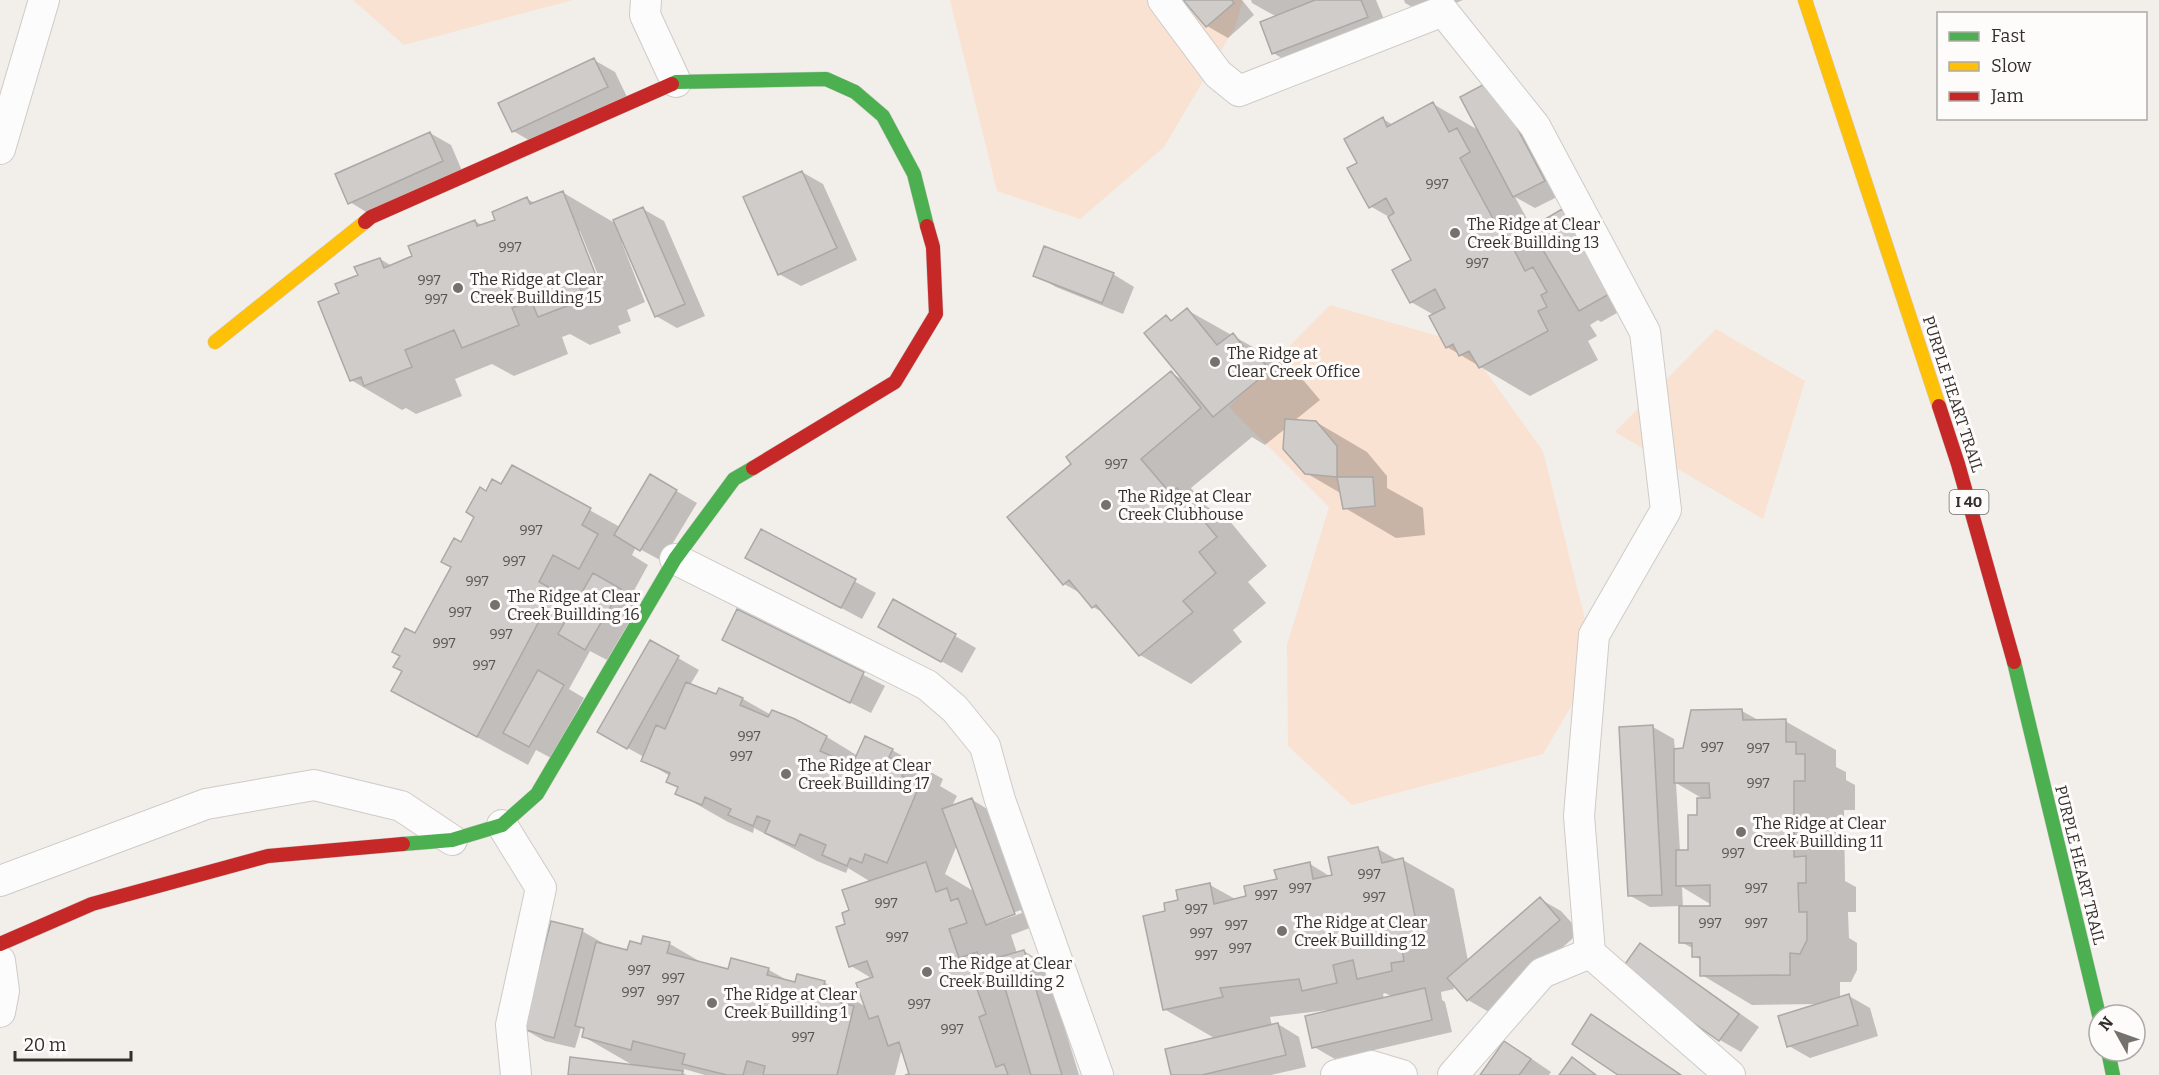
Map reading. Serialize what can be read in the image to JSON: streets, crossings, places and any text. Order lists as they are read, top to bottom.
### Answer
{
  "streets": {
    "main road": ["PURPLE HEART TRAIL", "I 40"]
  },
  "places": [
    "The Ridge at Clear Creek Buillding 13",
    "The Ridge at Clear Creek Buillding 15",
    "The Ridge at Clear Creek Office",
    "The Ridge at Clear Creek Clubhouse",
    "The Ridge at Clear Creek Buillding 16",
    "The Ridge at Clear Creek Buillding 17",
    "The Ridge at Clear Creek Buillding 11",
    "The Ridge at Clear Creek Buillding 12",
    "The Ridge at Clear Creek Buillding 2",
    "The Ridge at Clear Creek Buillding 1"
  ],
  "house_numbers": [
    "997",
    "997",
    "997",
    "997",
    "997",
    "997",
    "997",
    "997",
    "997",
    "997",
    "997",
    "997",
    "997",
    "997",
    "997",
    "997",
    "997",
    "997",
    "997",
    "997",
    "997",
    "997",
    "997",
    "997",
    "997",
    "997",
    "997",
    "997",
    "997",
    "997",
    "997",
    "997",
    "997",
    "997",
    "997",
    "997",
    "997",
    "997",
    "997",
    "997"
  ],
  "legend": ["Fast", "Slow", "Jam"],
  "scale_bar": "20 m",
  "north": "top left"
}
